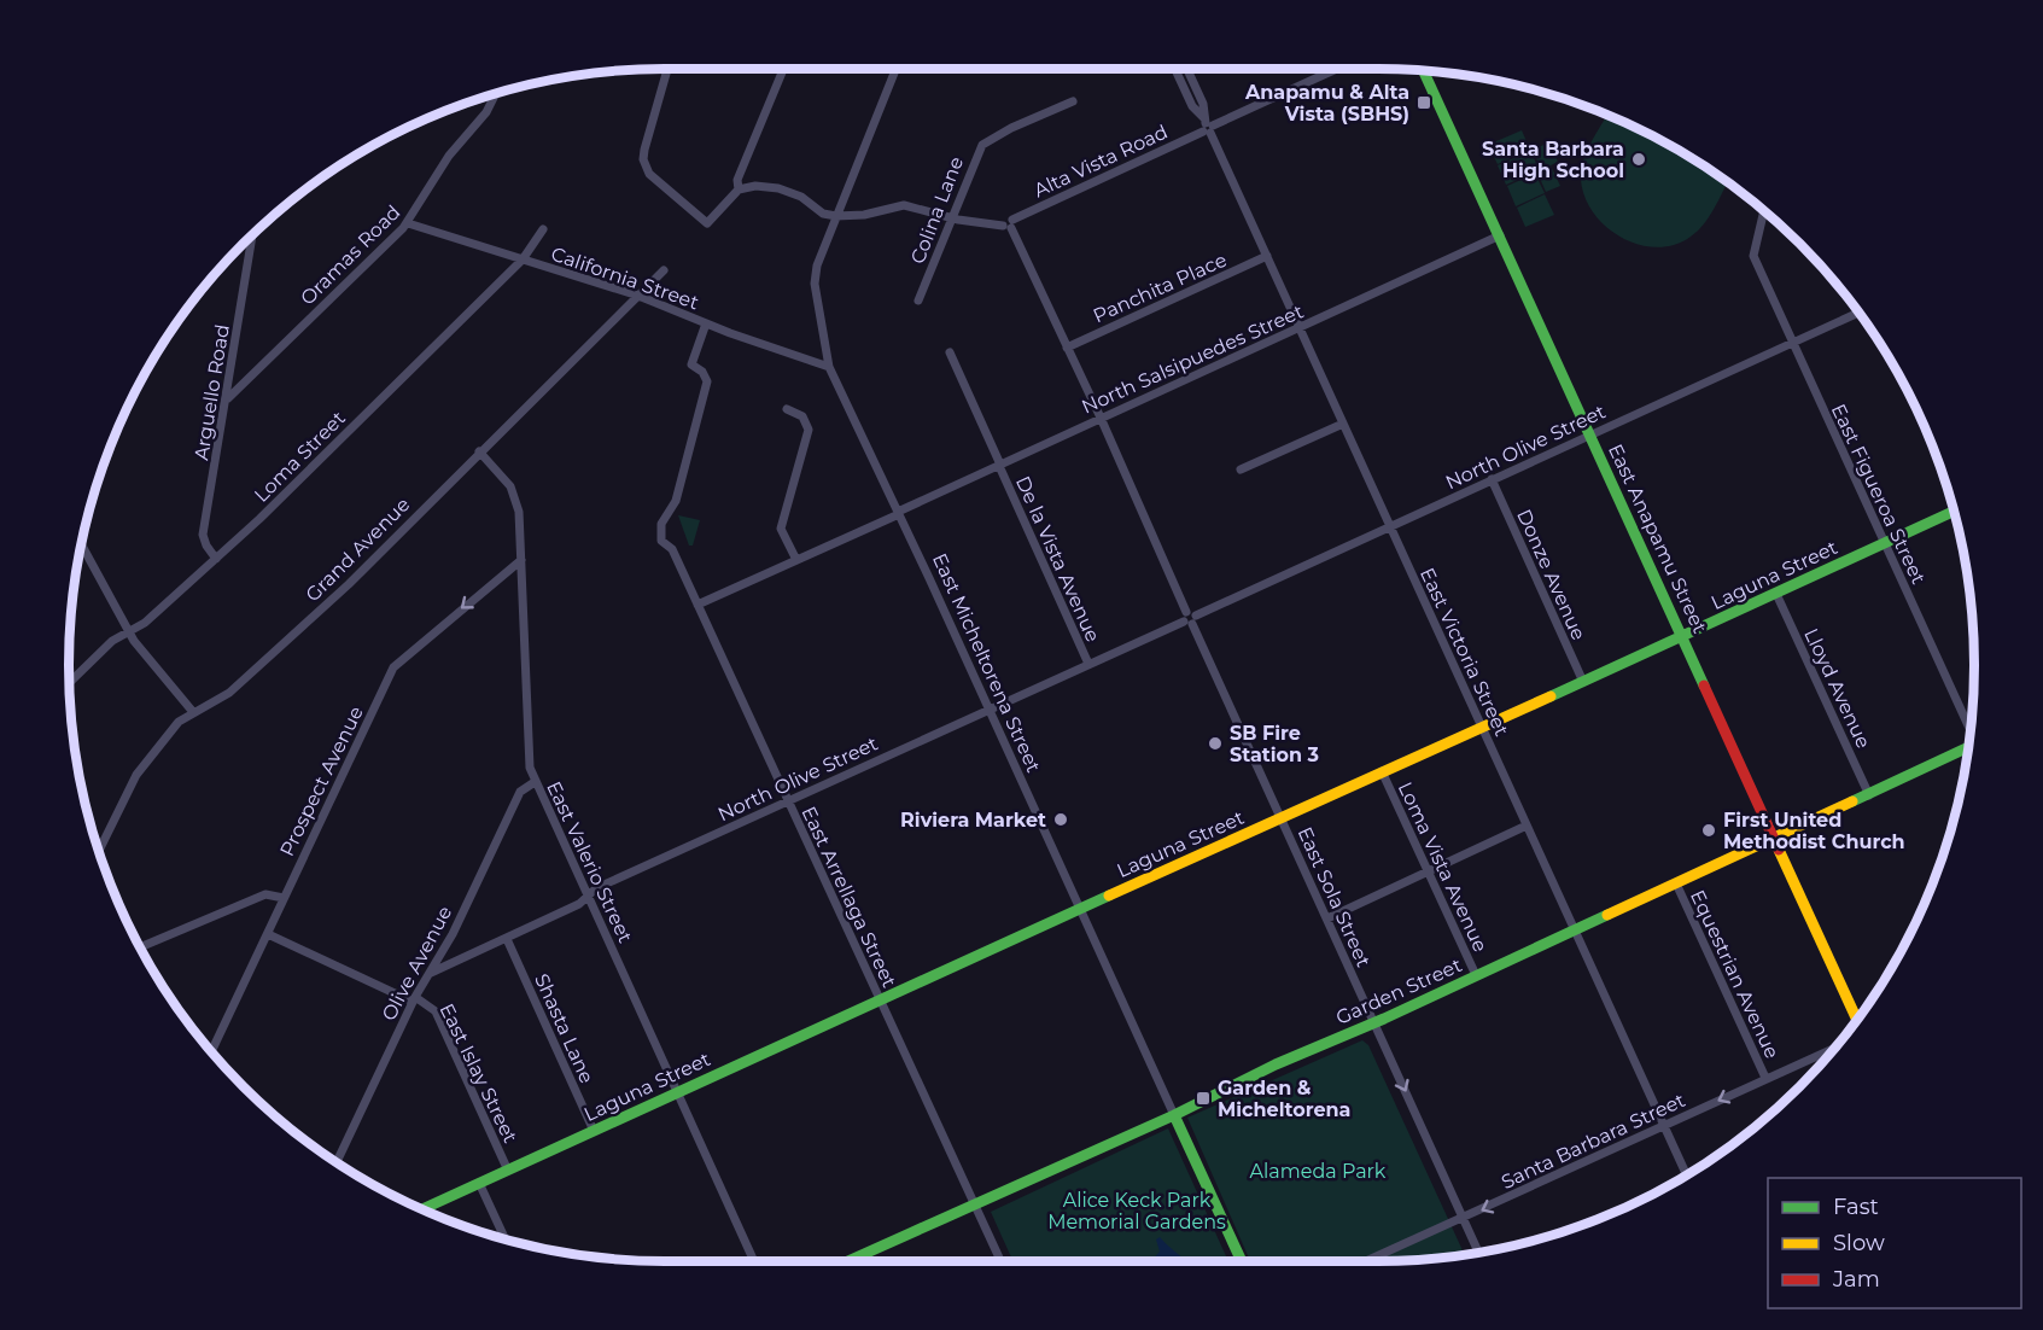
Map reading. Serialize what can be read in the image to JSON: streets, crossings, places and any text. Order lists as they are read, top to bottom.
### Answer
{
  "streets": {
    "street": [
      "Alta Vista Road",
      "Colina Lane",
      "Oramas Road",
      "California Street",
      "Panchita Place",
      "North Salsipuedes Street",
      "Arguello Road",
      "North Olive Street",
      "Loma Street",
      "East Figueroa Street",
      "East Anapamu Street",
      "Grand Avenue",
      "De la Vista Avenue",
      "Donze Avenue",
      "Laguna Street",
      "East Victoria Street",
      "East Micheltorena Street",
      "Lloyd Avenue",
      "Prospect Avenue",
      "East Valerio Street",
      "Loma Vista Avenue",
      "East Arrellaga Street",
      "East Sola Street",
      "Olive Avenue",
      "Equestrian Avenue",
      "Garden Street",
      "Shasta Lane",
      "East Islay Street",
      "Santa Barbara Street"
    ]
  },
  "crossings": [
    ["Alta Vista Road", "East Victoria Street"],
    ["Alta Vista Road", "East Sola Street"],
    ["Oramas Road", "California Street"],
    ["Oramas Road", "Arguello Road"],
    ["California Street", "Loma Street"],
    ["California Street", "Grand Avenue"],
    ["California Street", "East Micheltorena Street"],
    ["California Street", "East Arrellaga Street"],
    ["Panchita Place", "East Victoria Street"],
    ["Panchita Place", "East Sola Street"],
    ["North Salsipuedes Street", "East Anapamu Street"],
    ["North Salsipuedes Street", "De la Vista Avenue"],
    ["North Salsipuedes Street", "East Victoria Street"],
    ["North Salsipuedes Street", "East Micheltorena Street"],
    ["North Salsipuedes Street", "East Arrellaga Street"],
    ["North Salsipuedes Street", "East Sola Street"],
    ["Arguello Road", "Loma Street"],
    ["North Olive Street", "East Figueroa Street"],
    ["North Olive Street", "East Anapamu Street"],
    ["North Olive Street", "De la Vista Avenue"],
    ["North Olive Street", "Donze Avenue"],
    ["North Olive Street", "East Victoria Street"],
    ["North Olive Street", "East Micheltorena Street"],
    ["North Olive Street", "East Valerio Street"],
    ["North Olive Street", "East Arrellaga Street"],
    ["North Olive Street", "East Sola Street"],
    ["North Olive Street", "Olive Avenue"],
    ["North Olive Street", "Shasta Lane"],
    ["East Figueroa Street", "Laguna Street"],
    ["East Anapamu Street", "Laguna Street"],
    ["East Anapamu Street", "Garden Street"],
    ["Grand Avenue", "East Valerio Street"],
    ["Donze Avenue", "Laguna Street"],
    ["Laguna Street", "East Victoria Street"],
    ["Laguna Street", "East Micheltorena Street"],
    ["Laguna Street", "Lloyd Avenue"],
    ["Laguna Street", "East Valerio Street"],
    ["Laguna Street", "Loma Vista Avenue"],
    ["Laguna Street", "East Arrellaga Street"],
    ["Laguna Street", "East Sola Street"],
    ["Laguna Street", "Shasta Lane"],
    ["Laguna Street", "East Islay Street"],
    ["East Victoria Street", "Garden Street"],
    ["East Victoria Street", "Santa Barbara Street"],
    ["East Micheltorena Street", "Garden Street"],
    ["Lloyd Avenue", "Garden Street"],
    ["Prospect Avenue", "East Valerio Street"],
    ["Prospect Avenue", "East Islay Street"],
    ["East Valerio Street", "Olive Avenue"],
    ["Loma Vista Avenue", "Garden Street"],
    ["East Arrellaga Street", "Garden Street"],
    ["East Sola Street", "Garden Street"],
    ["East Sola Street", "Santa Barbara Street"],
    ["Olive Avenue", "East Islay Street"],
    ["Equestrian Avenue", "Garden Street"],
    ["Equestrian Avenue", "Santa Barbara Street"]
  ],
  "one_way": ["Prospect Avenue", "Santa Barbara Street"],
  "parks": ["Alameda Park", "Alice Keck Park Memorial Gardens"],
  "places": {
    "transit": ["Anapamu & Alta Vista (SBHS)", "Garden & Micheltorena"],
    "other": [
      "Santa Barbara High School",
      "SB Fire Station 3",
      "Riviera Market",
      "First United Methodist Church"
    ]
  },
  "legend": ["Fast", "Slow", "Jam"]
}
